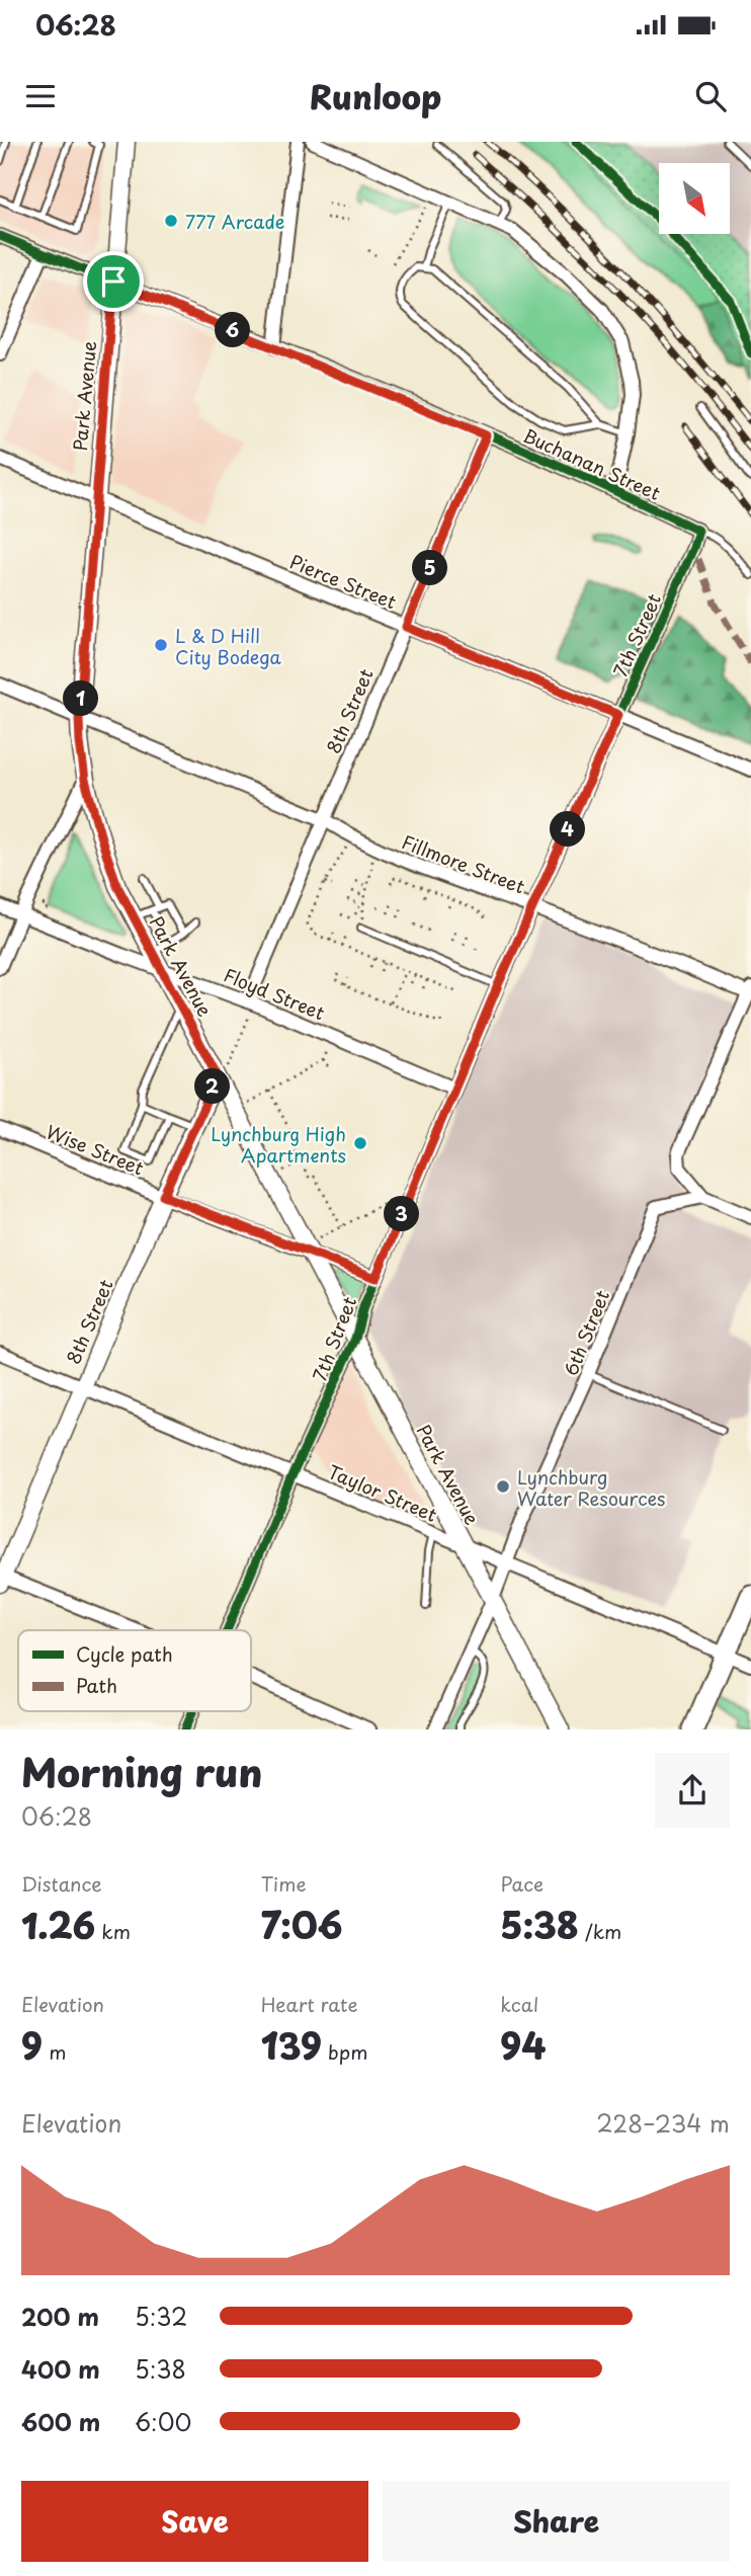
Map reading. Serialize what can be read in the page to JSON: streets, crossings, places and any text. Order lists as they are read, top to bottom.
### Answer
{
  "streets": {
    "main road": ["Park Avenue", "8th Street"],
    "street": [
      "Buchanan Street",
      "Pierce Street",
      "7th Street",
      "Fillmore Street",
      "Floyd Street",
      "Wise Street",
      "6th Street",
      "Taylor Street"
    ]
  },
  "crossings": [
    ["Park Avenue", "Buchanan Street"],
    ["Park Avenue", "Pierce Street"],
    ["Park Avenue", "7th Street"],
    ["Park Avenue", "8th Street"],
    ["Park Avenue", "Fillmore Street"],
    ["Park Avenue", "Floyd Street"],
    ["Park Avenue", "Wise Street"],
    ["Park Avenue", "6th Street"],
    ["Park Avenue", "Taylor Street"],
    ["Buchanan Street", "7th Street"],
    ["Buchanan Street", "8th Street"],
    ["Pierce Street", "7th Street"],
    ["Pierce Street", "8th Street"],
    ["7th Street", "Fillmore Street"],
    ["7th Street", "Floyd Street"],
    ["7th Street", "Wise Street"],
    ["7th Street", "Taylor Street"],
    ["8th Street", "Fillmore Street"],
    ["8th Street", "Floyd Street"],
    ["8th Street", "Wise Street"],
    ["8th Street", "Taylor Street"],
    ["6th Street", "Taylor Street"]
  ],
  "places": [
    "777 Arcade",
    "L & D Hill City Bodega",
    "Lynchburg High Apartments",
    "Lynchburg Water Resources"
  ],
  "legend": ["Cycle path", "Path"],
  "north": "bottom right",
  "page": {
    "status": "06:28",
    "header": "Runloop",
    "pins": [
      "6",
      "5",
      "1",
      "4",
      "2",
      "3"
    ],
    "heading": ["Morning run", "06:28"],
    "stats": [
      ["Distance", "1.26 km"],
      ["Time", "7:06"],
      ["Pace", "5:38 /km"],
      ["Elevation", "9 m"],
      ["Heart rate", "139 bpm"],
      ["kcal", "94"]
    ],
    "chart": ["Elevation", "228–234 m"],
    "list": [
      {
        "name": "200 m",
        "note": "5:32"
      },
      {
        "name": "400 m",
        "note": "5:38"
      },
      {
        "name": "600 m",
        "note": "6:00"
      }
    ],
    "buttons": ["Save", "Share"]
  }
}
